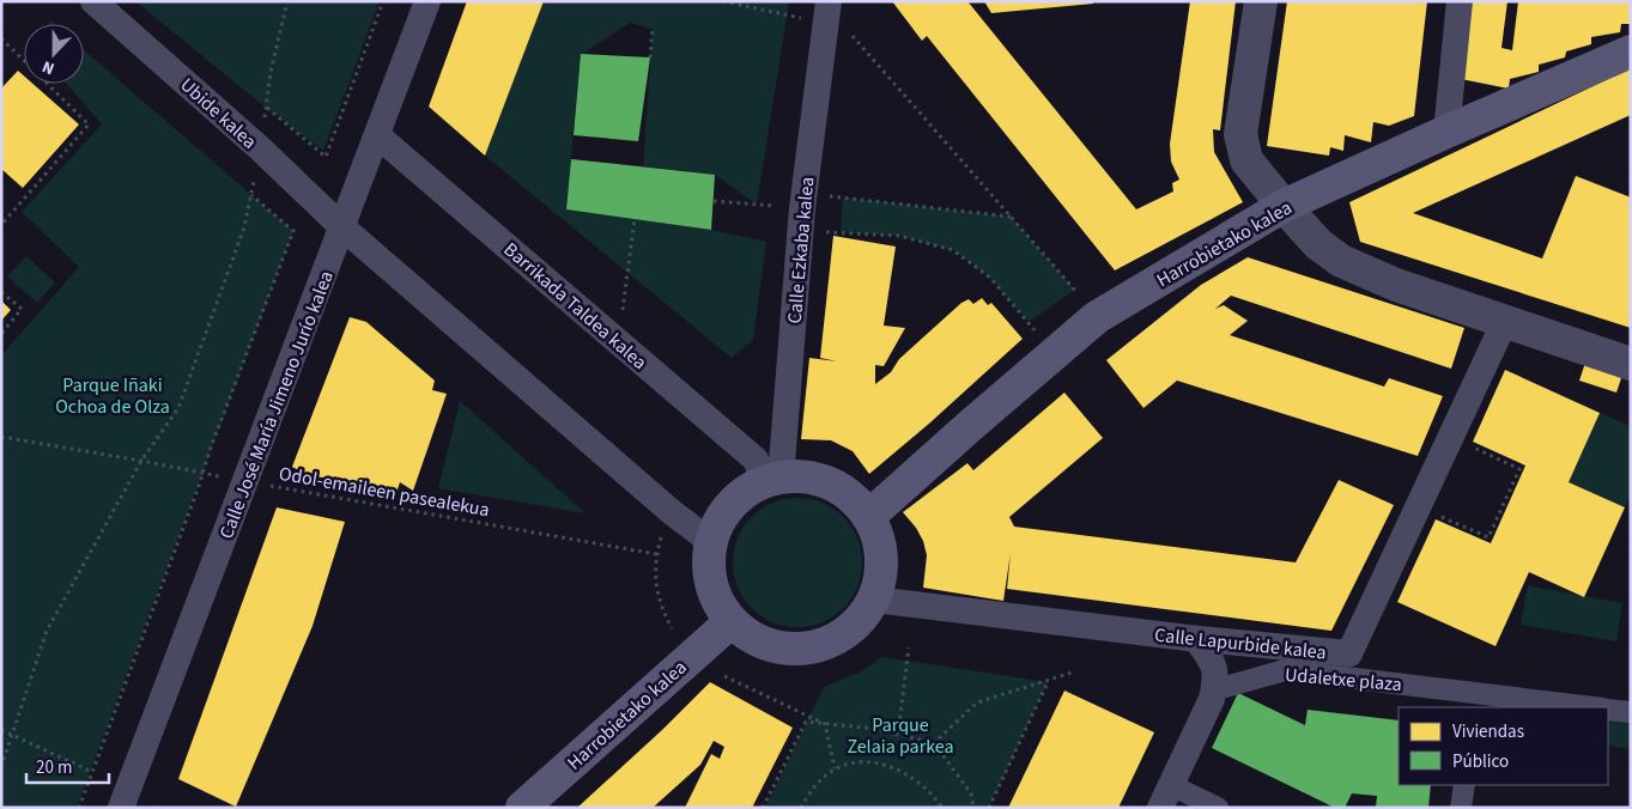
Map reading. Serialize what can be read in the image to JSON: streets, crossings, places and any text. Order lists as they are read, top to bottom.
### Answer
{
  "streets": {
    "main road": ["Harrobietako kalea"],
    "street": [
      "Ubide kalea",
      "Calle Ezkaba kalea",
      "Barrikada Taldea kalea",
      "Calle José María Jimeno Jurío kalea",
      "Calle Lapurbide kalea",
      "Udaletxe plaza"
    ],
    "path": ["Odol-emaileen pasealekua"]
  },
  "crossings": [
    ["Ubide kalea", "Calle José María Jimeno Jurío kalea"],
    ["Harrobietako kalea", "Calle Ezkaba kalea"],
    ["Harrobietako kalea", "Barrikada Taldea kalea"],
    ["Harrobietako kalea", "Calle Lapurbide kalea"],
    ["Calle Ezkaba kalea", "Barrikada Taldea kalea"],
    ["Calle Ezkaba kalea", "Calle Lapurbide kalea"],
    ["Barrikada Taldea kalea", "Calle José María Jimeno Jurío kalea"],
    ["Barrikada Taldea kalea", "Calle Lapurbide kalea"],
    ["Calle José María Jimeno Jurío kalea", "Odol-emaileen pasealekua"]
  ],
  "parks": ["Parque Iñaki Ochoa de Olza", "Parque Zelaia parkea"],
  "legend": ["Viviendas", "Público"],
  "scale_bar": "20 m",
  "north": "bottom"
}
